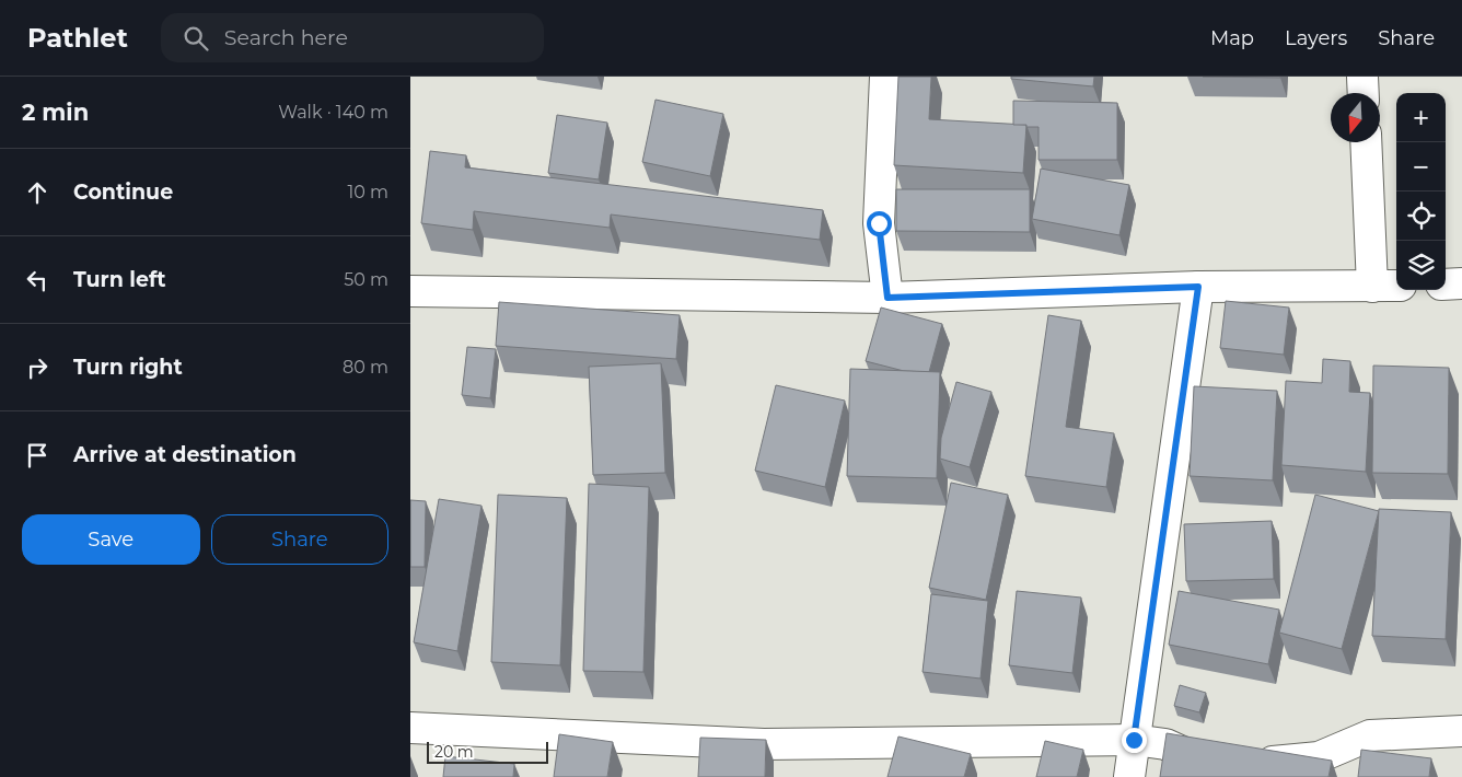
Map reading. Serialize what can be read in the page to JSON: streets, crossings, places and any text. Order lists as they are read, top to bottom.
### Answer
{
  "scale_bar": "20 m",
  "north": "bottom",
  "page": {
    "header": "Pathlet",
    "search": "Search here",
    "nav": ["Map", "Layers", "Share"],
    "heading": ["2 min", "Walk · 140 m"],
    "map_buttons": ["+", "−"],
    "list": [
      ["Continue", "10 m"],
      ["Turn left", "50 m"],
      ["Turn right", "80 m"],
      "Arrive at destination"
    ],
    "buttons": ["Save", "Share"],
    "scale": "20 m"
  }
}
